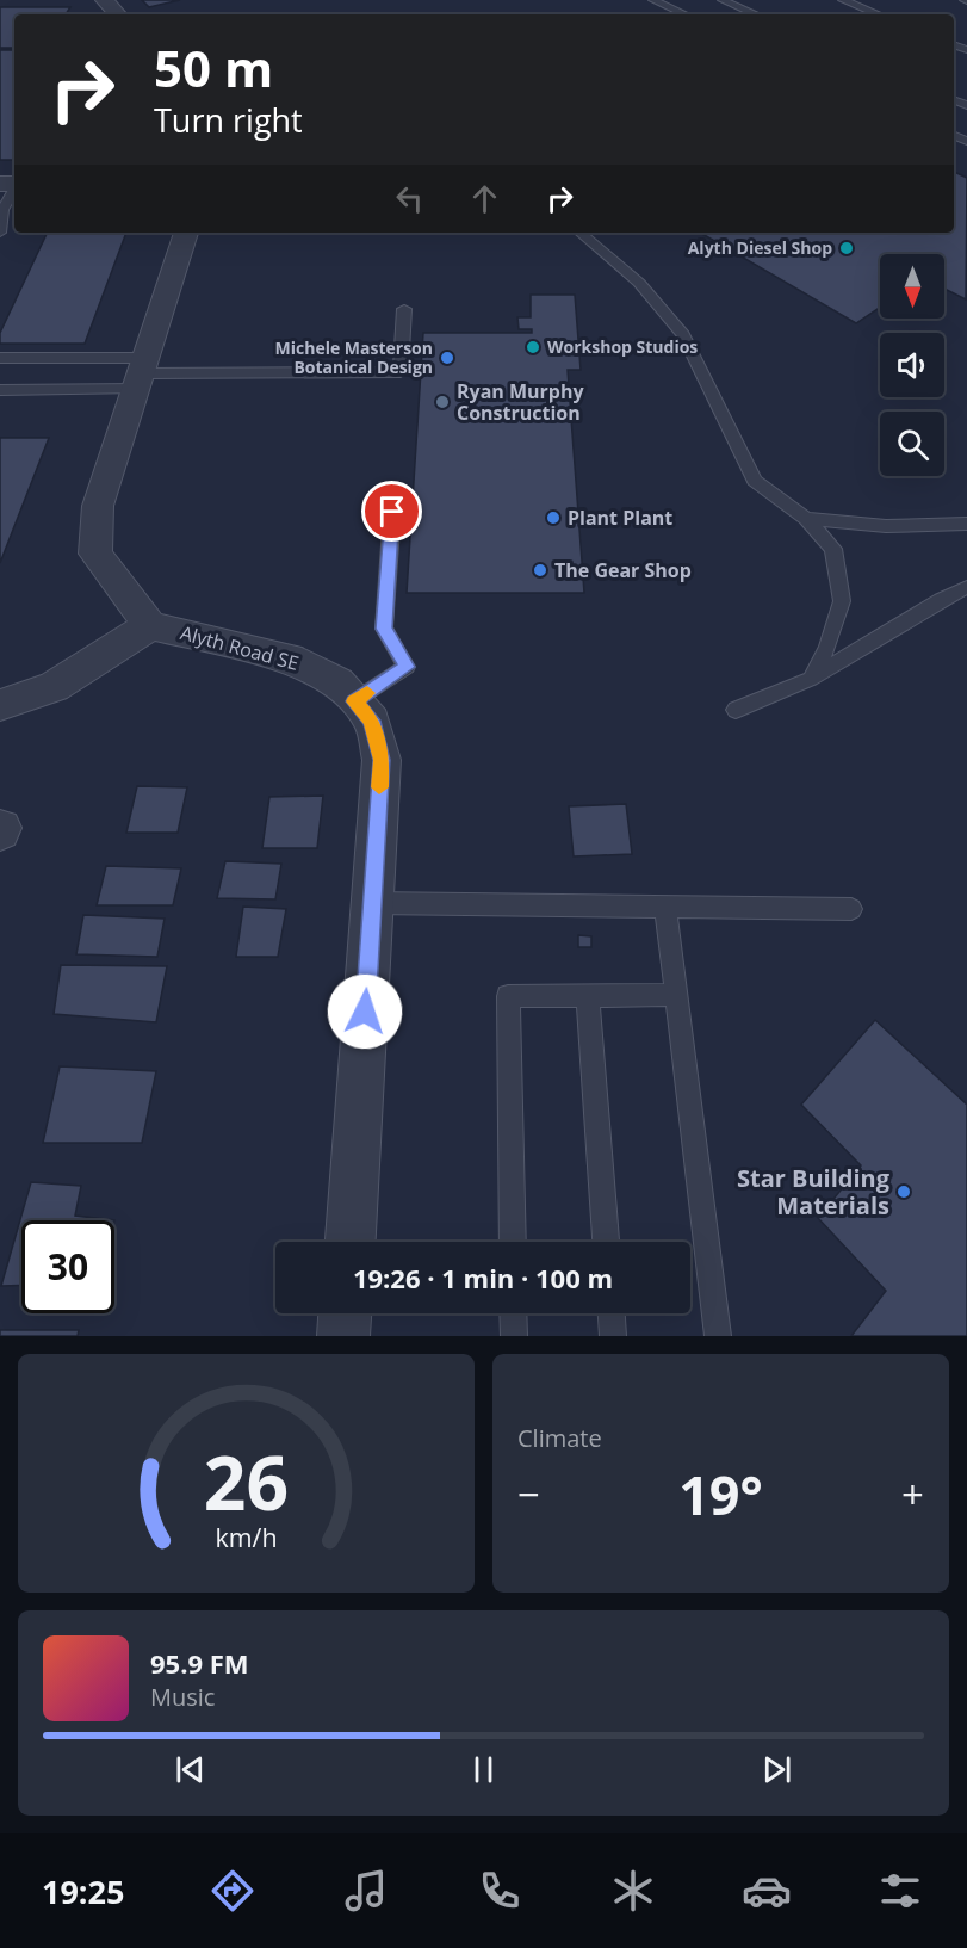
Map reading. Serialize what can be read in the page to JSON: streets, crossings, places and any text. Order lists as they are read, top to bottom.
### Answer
{
  "streets": {
    "street": ["Alyth Road SE"]
  },
  "places": [
    "Alyth Diesel Shop",
    "Workshop Studios",
    "Michele Masterson Botanical Design",
    "Ryan Murphy Construction",
    "Plant Plant",
    "The Gear Shop",
    "Star Building Materials"
  ],
  "north": "bottom",
  "page": {
    "turn": ["50 m", "Turn right"],
    "limit": "30",
    "trip": "19:26 · 1 min · 100 m",
    "tile": "Climate",
    "heat": ["−", "19°", "+"],
    "song": ["95.9 FM", "Music"],
    "tabs": "19:25",
    "gauge": ["26", "km/h"]
  }
}
